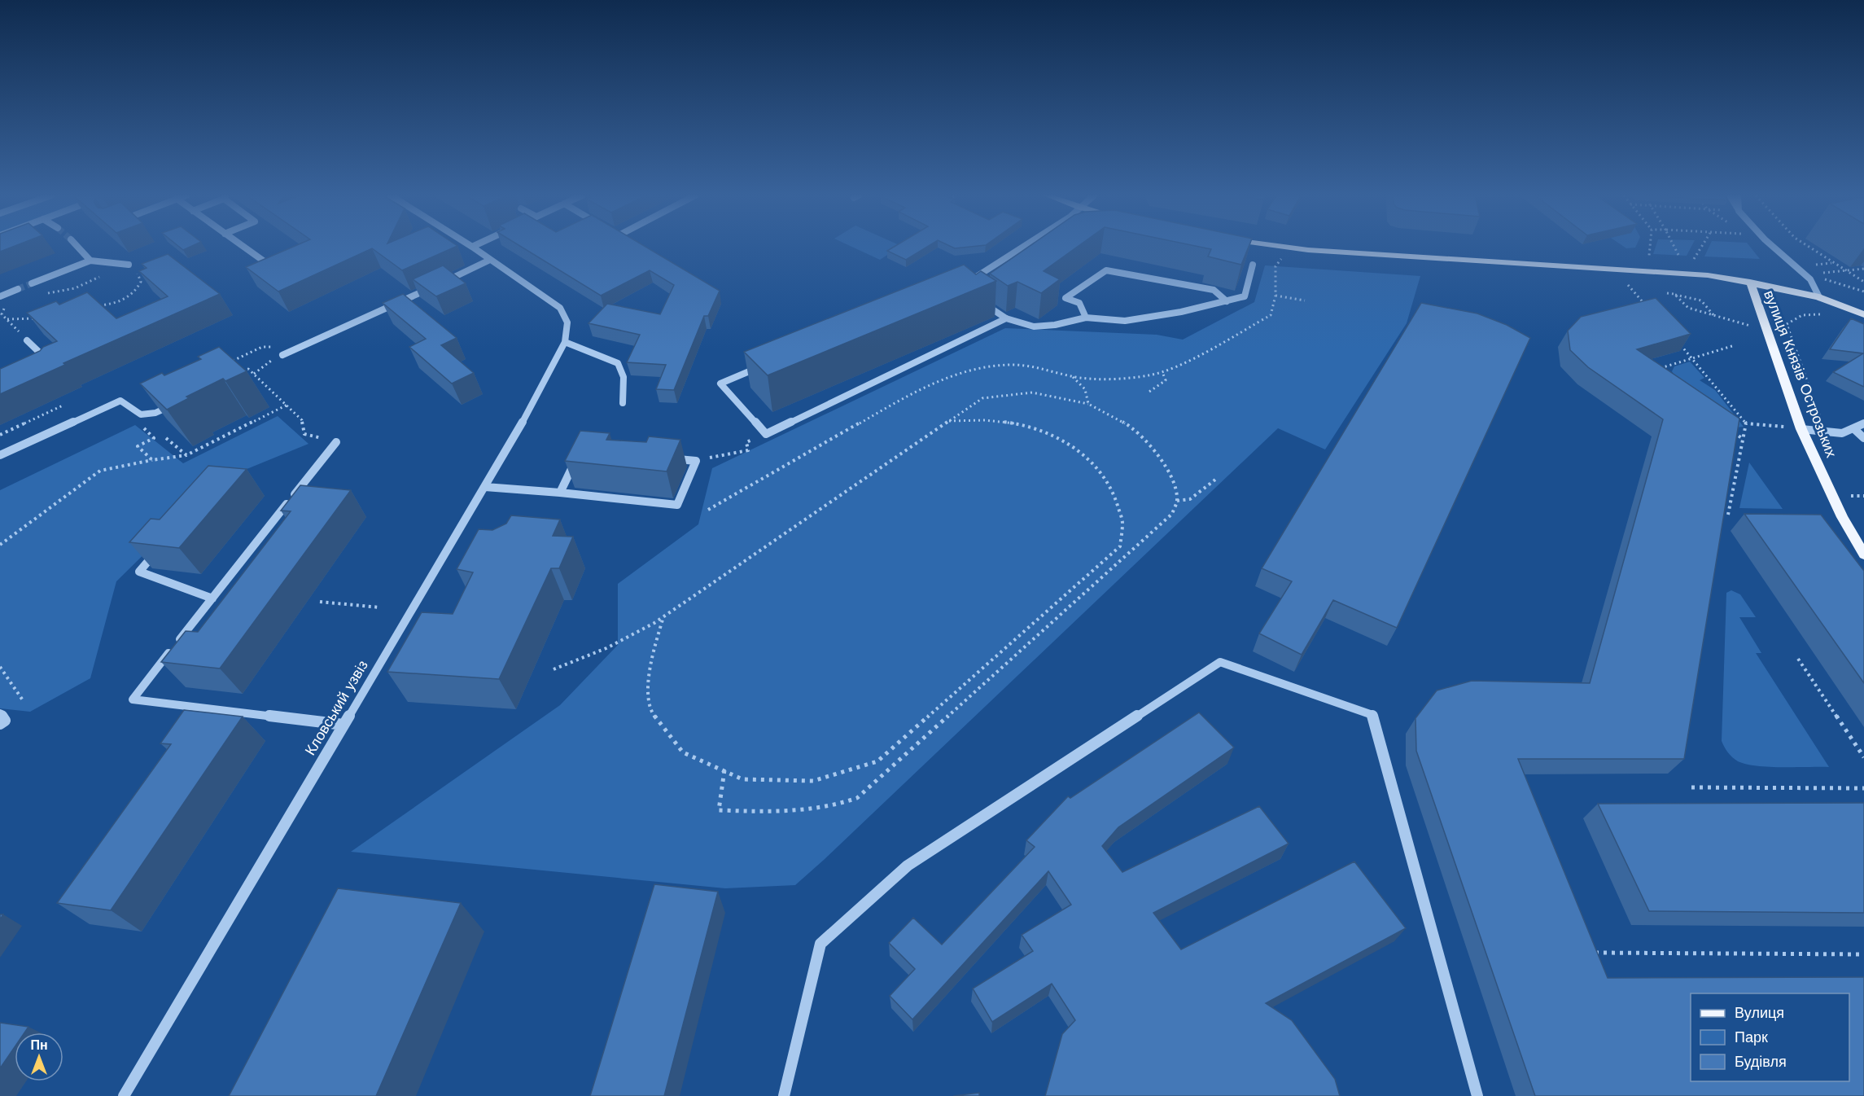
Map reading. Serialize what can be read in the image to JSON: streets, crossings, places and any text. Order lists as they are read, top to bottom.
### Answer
{
  "streets": {
    "main road": ["вулиця Князів Острозьких"],
    "street": ["Кловський узвіз"]
  },
  "legend": ["Вулиця", "Парк", "Будівля"],
  "north": "top"
}
